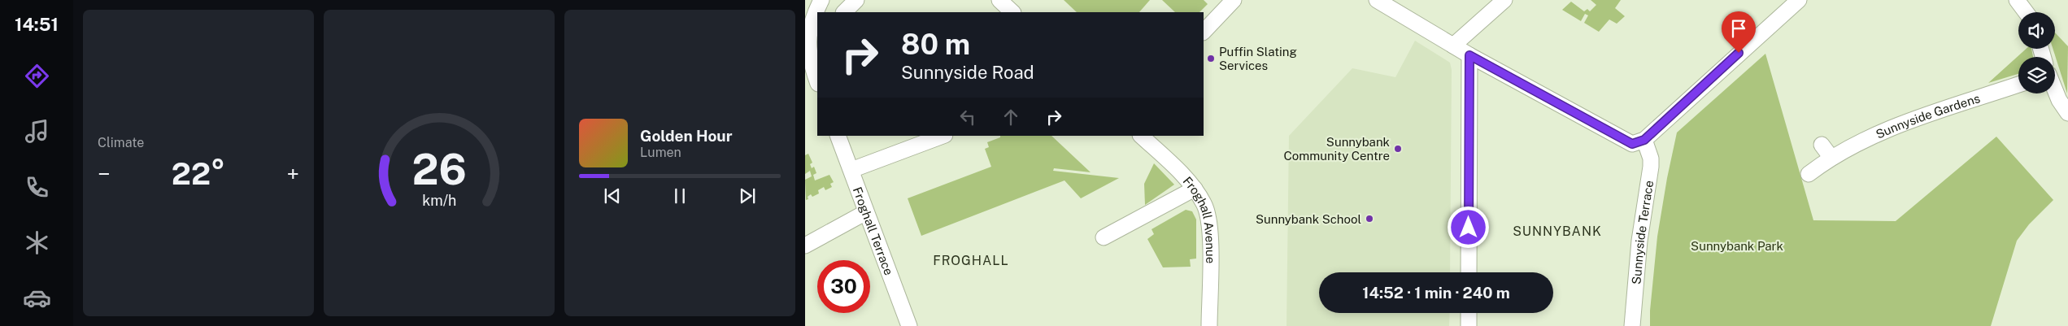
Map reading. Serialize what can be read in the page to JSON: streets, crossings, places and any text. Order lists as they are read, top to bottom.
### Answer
{
  "streets": {
    "street": [
      "Sunnyside Gardens",
      "Froghall Avenue",
      "Froghall Terrace",
      "Sunnyside Terrace"
    ]
  },
  "districts": ["SUNNYBANK", "FROGHALL"],
  "parks": ["Sunnybank Park"],
  "places": ["Puffin Slating Services", "Sunnybank Community Centre", "Sunnybank School"],
  "page": {
    "tabs": "14:51",
    "tile": "Climate",
    "turn": ["80 m", "Sunnyside Road"],
    "song": ["Golden Hour", "Lumen"],
    "heat": ["−", "22°", "+"],
    "limit": "30",
    "trip": "14:52 · 1 min · 240 m",
    "gauge": ["26", "km/h"]
  }
}
